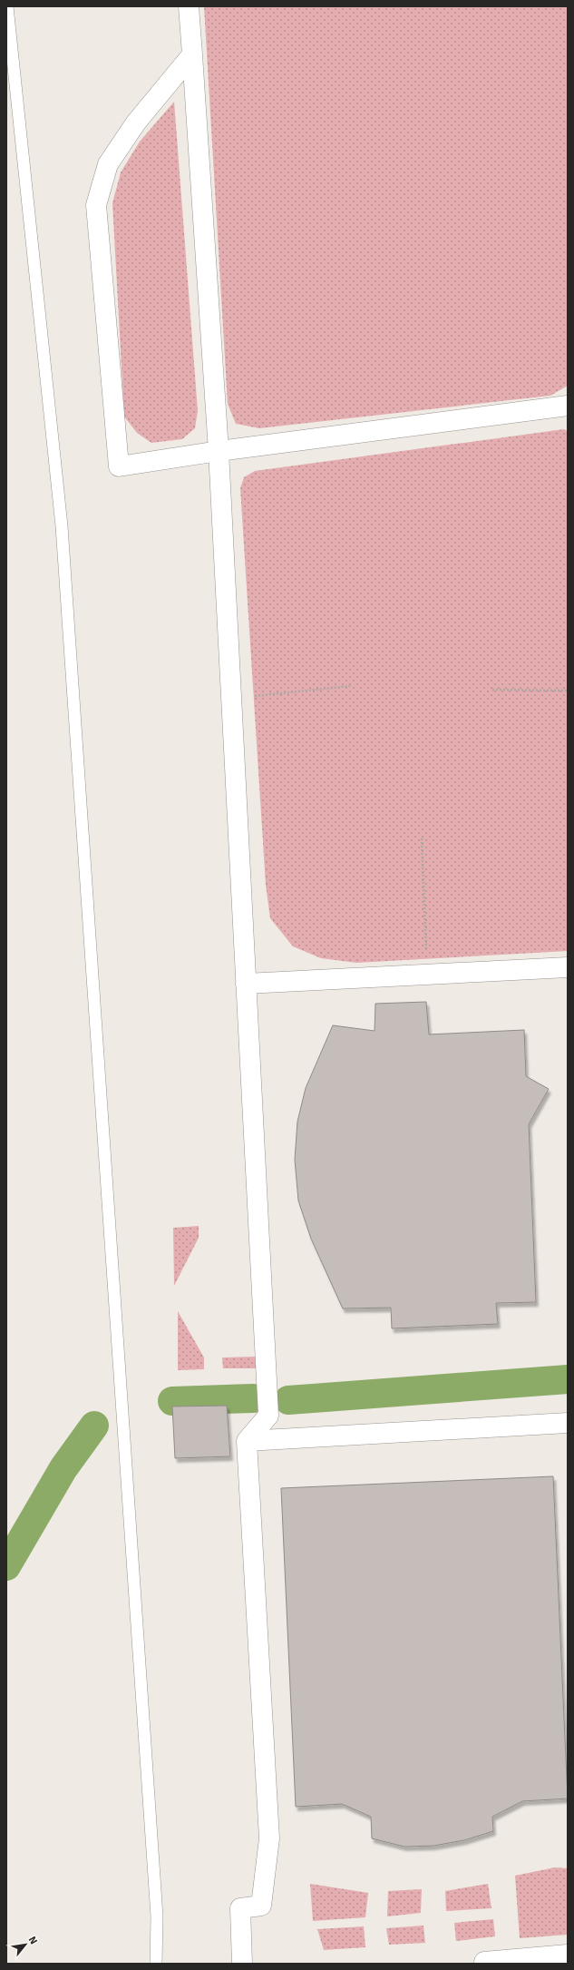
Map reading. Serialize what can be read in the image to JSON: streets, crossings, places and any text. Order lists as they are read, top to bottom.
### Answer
{
  "north": "top right"
}
